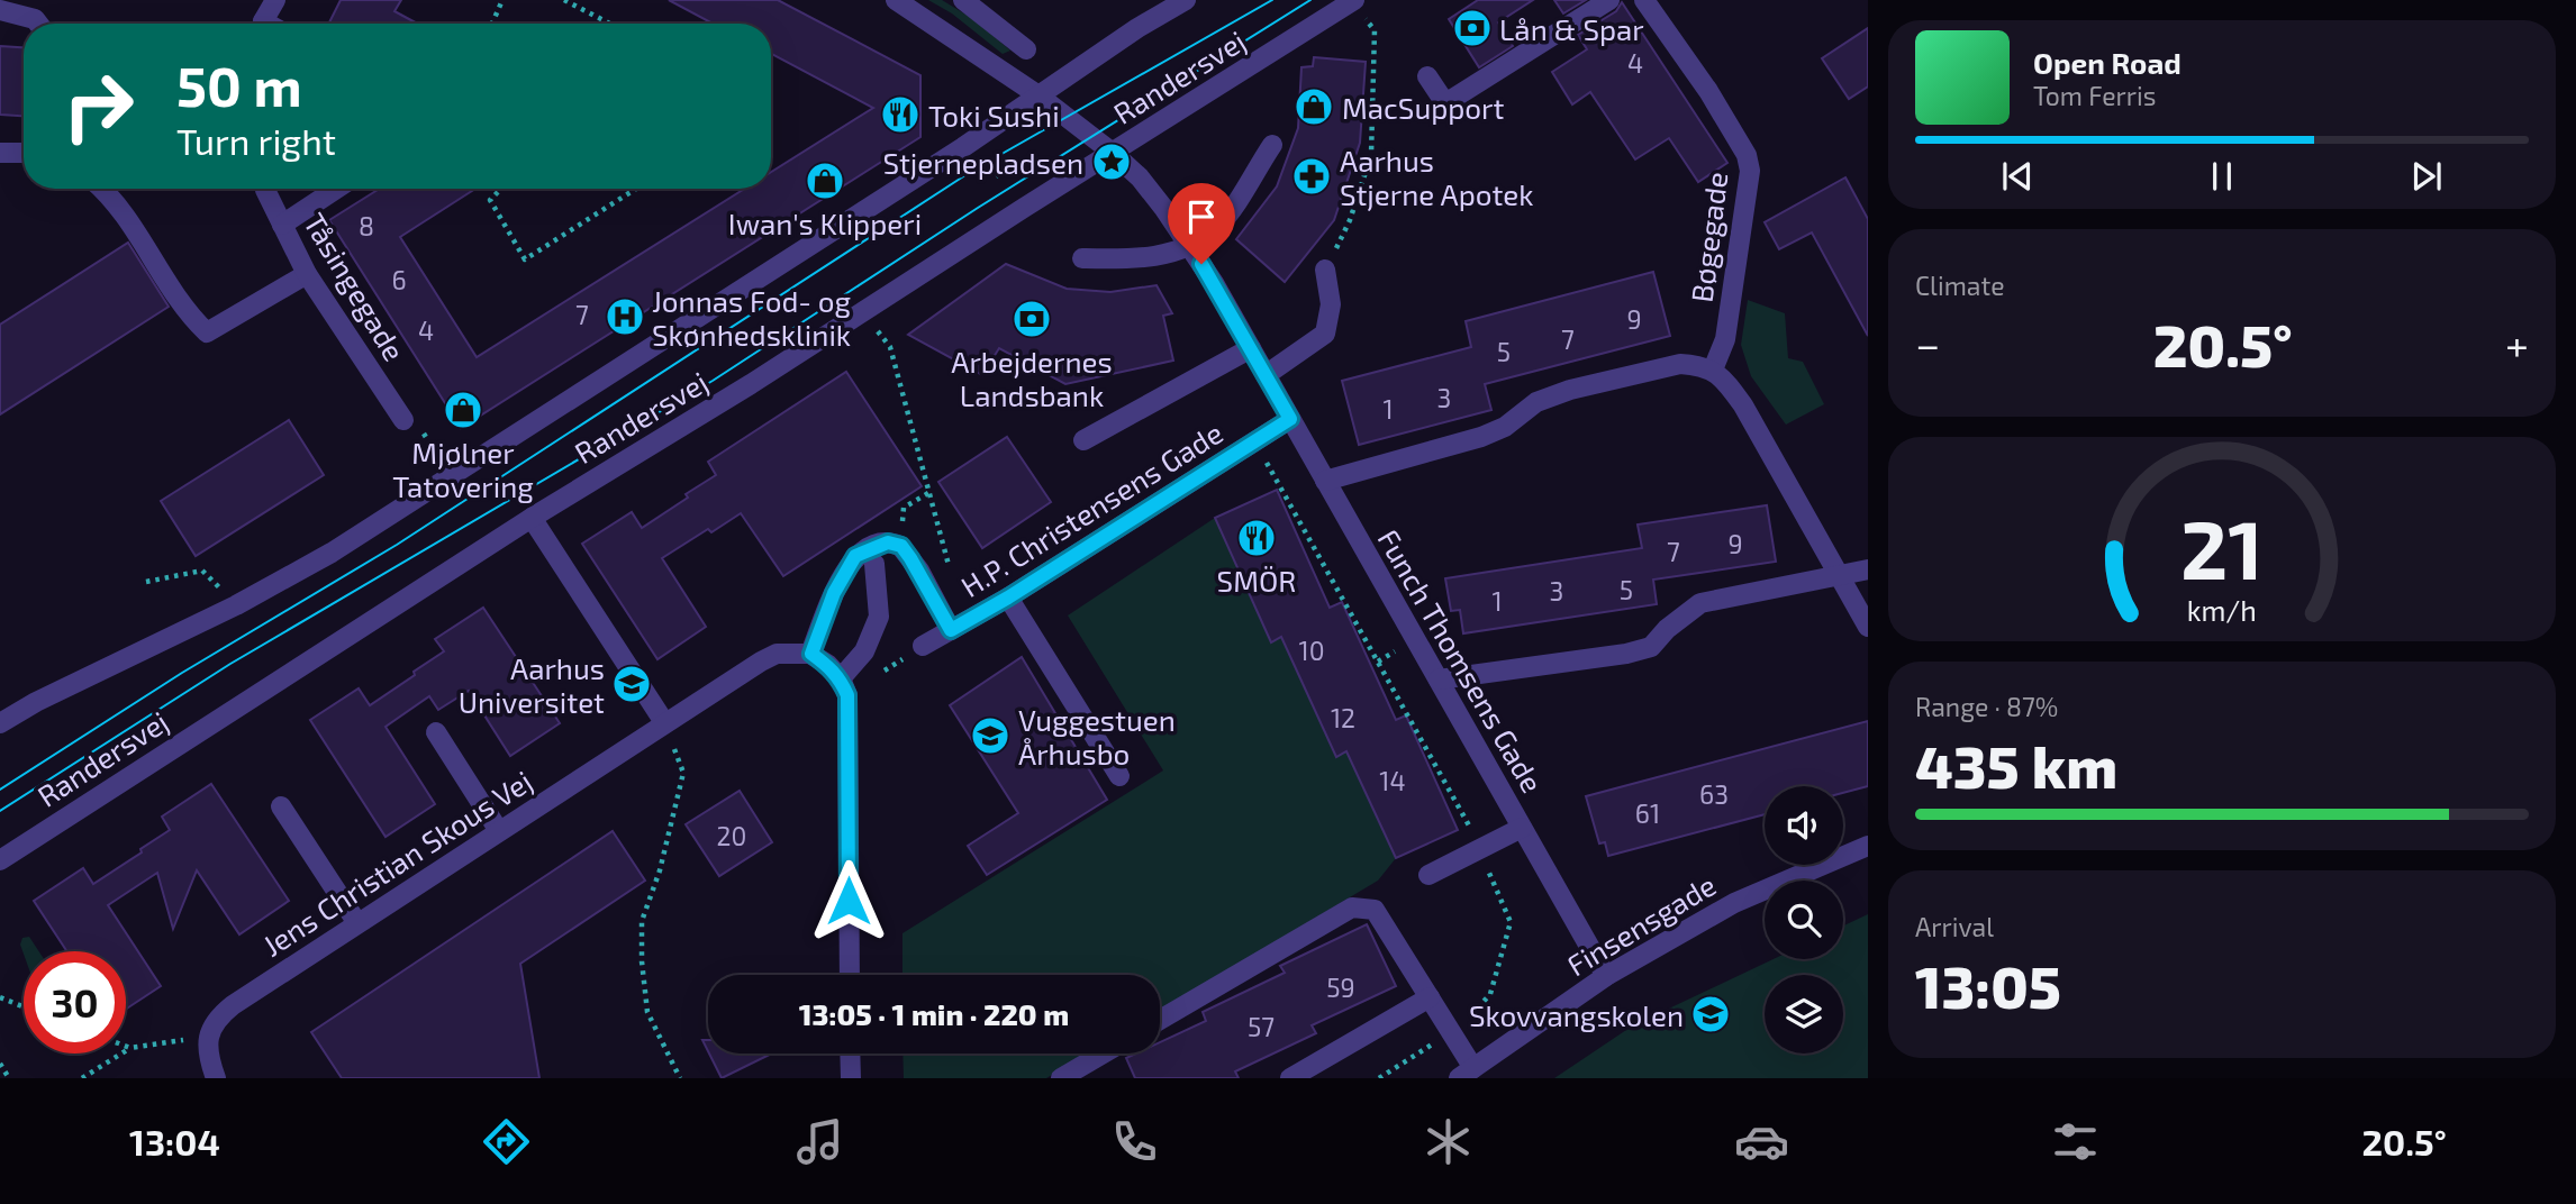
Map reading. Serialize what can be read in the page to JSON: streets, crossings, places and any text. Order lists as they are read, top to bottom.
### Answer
{
  "streets": {
    "street": [
      "Randersvej",
      "Bøgegade",
      "Tåsingegade",
      "H.P. Christensens Gade",
      "Funch Thomsens Gade",
      "Jens Christian Skous Vej",
      "Finsensgade"
    ]
  },
  "crossings": [
    ["Randersvej", "Funch Thomsens Gade"],
    ["H.P. Christensens Gade", "Funch Thomsens Gade"],
    ["Funch Thomsens Gade", "Finsensgade"]
  ],
  "places": {
    "bank": ["Lån & Spar", "Arbejdernes Landsbank"],
    "shop": ["MacSupport", "Iwan's Klipperi", "Mjølner Tatovering"],
    "restaurant": ["Toki Sushi", "SMÖR"],
    "place": ["Stjernepladsen"],
    "pharmacy": ["Aarhus Stjerne Apotek"],
    "hospital": ["Jonnas Fod- og Skønhedsklinik"],
    "school or university": ["Aarhus Universitet", "Vuggestuen Århusbo", "Skovvangskolen"]
  },
  "house_numbers": [
    "4",
    "8",
    "6",
    "7",
    "9",
    "4",
    "7",
    "5",
    "3",
    "1",
    "9",
    "7",
    "5",
    "3",
    "1",
    "10",
    "12",
    "14",
    "63",
    "61",
    "20",
    "59",
    "57"
  ],
  "page": {
    "turn": ["50 m", "Turn right"],
    "song": ["Open Road", "Tom Ferris"],
    "tile": [
      "Climate",
      ["Range · 87%", "435 km"],
      ["Arrival", "13:05"]
    ],
    "heat": ["−", "20.5°", "+"],
    "limit": "30",
    "trip": "13:05 · 1 min · 220 m",
    "tabs": ["13:04", "20.5°"],
    "gauge": ["21", "km/h"]
  }
}
